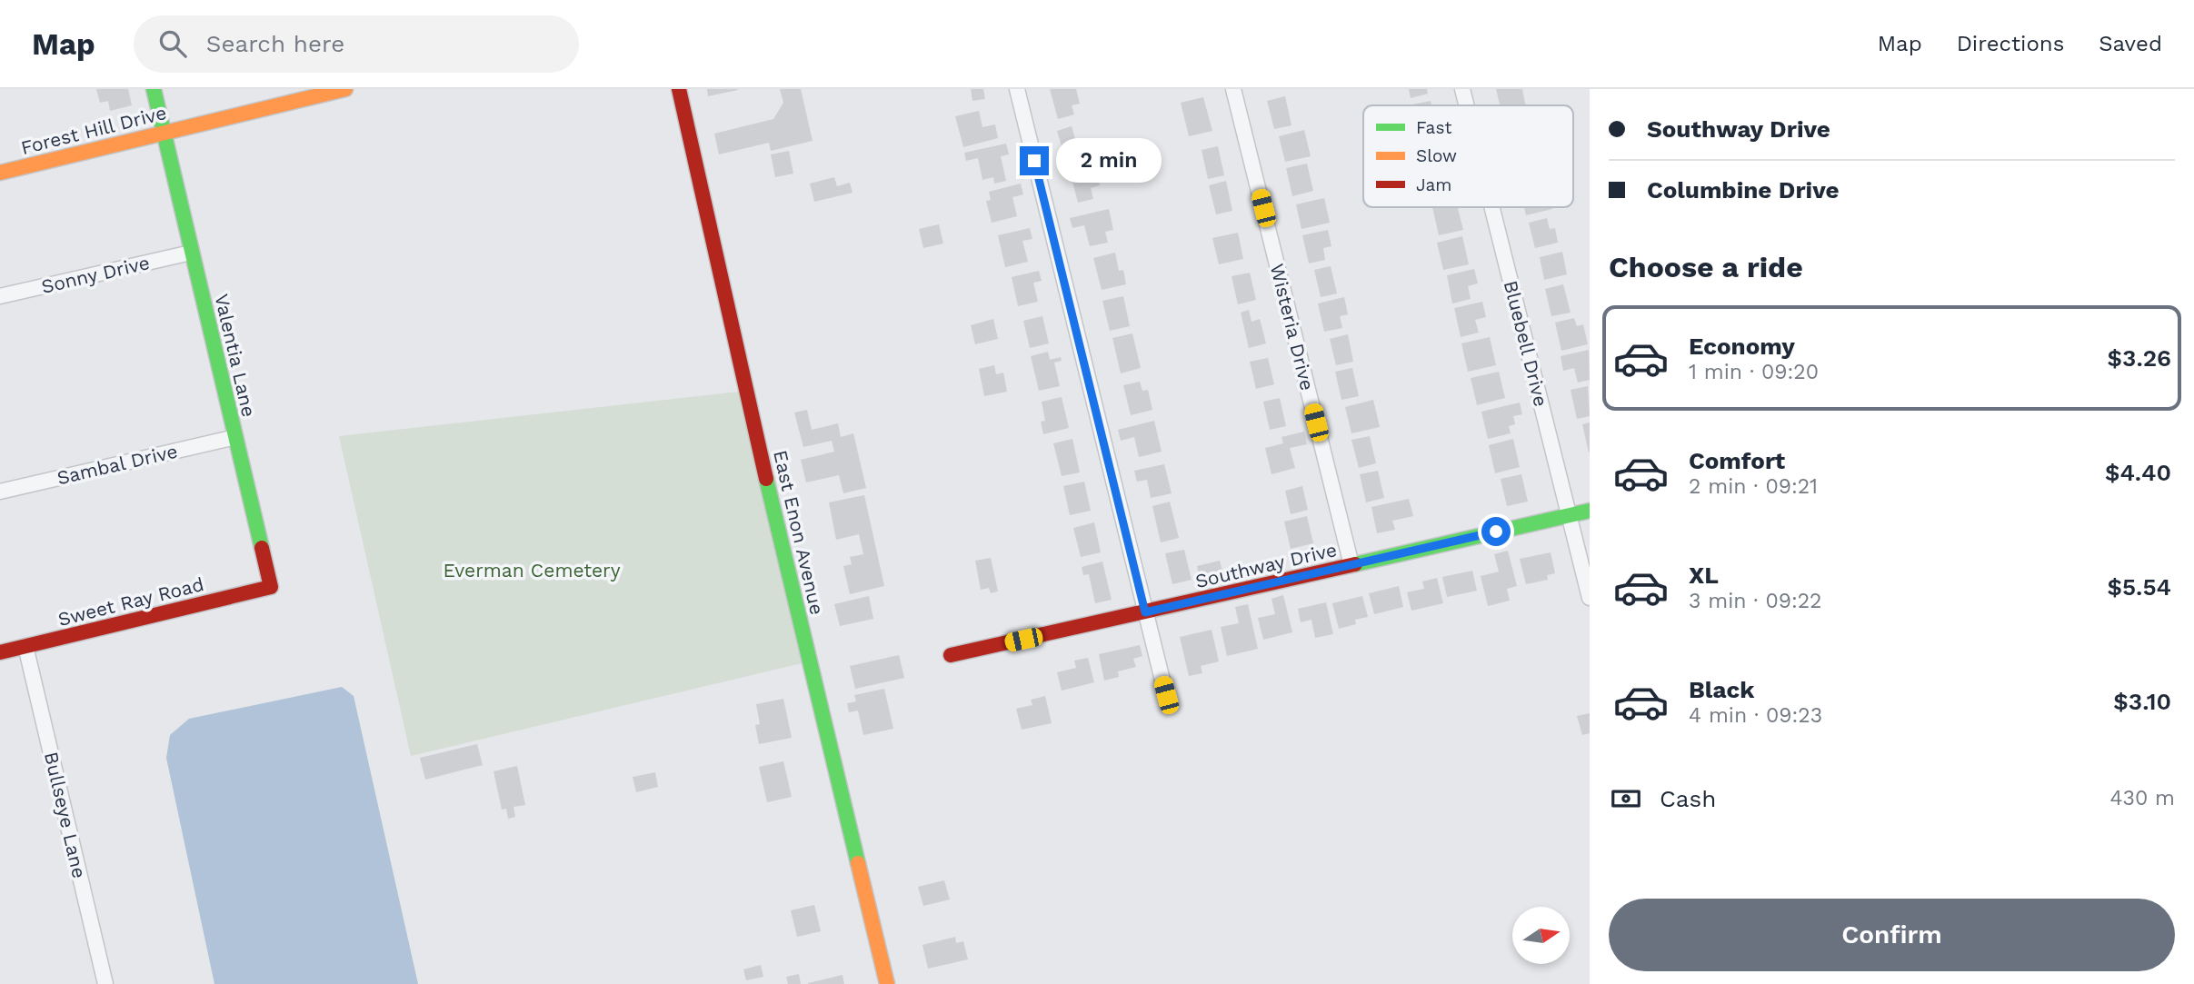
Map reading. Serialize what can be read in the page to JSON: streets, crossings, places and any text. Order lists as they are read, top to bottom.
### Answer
{
  "streets": {
    "street": [
      "Forest Hill Drive",
      "Sonny Drive",
      "Wisteria Drive",
      "Bluebell Drive",
      "Valentia Lane",
      "Sambal Drive",
      "East Enon Avenue",
      "Southway Drive",
      "Sweet Ray Road",
      "Bullseye Lane"
    ]
  },
  "crossings": [
    ["Forest Hill Drive", "Valentia Lane"],
    ["Sonny Drive", "Valentia Lane"],
    ["Wisteria Drive", "Southway Drive"],
    ["Bluebell Drive", "Southway Drive"],
    ["Valentia Lane", "Sambal Drive"],
    ["Valentia Lane", "Sweet Ray Road"],
    ["Sweet Ray Road", "Bullseye Lane"]
  ],
  "parks": ["Everman Cemetery"],
  "legend": ["Fast", "Slow", "Jam"],
  "north": "right",
  "page": {
    "header": "Map",
    "search": "Search here",
    "nav": ["Map", "Directions", "Saved"],
    "banner": ["Southway Drive", "Columbine Drive"],
    "bubble": "2 min",
    "heading": "Choose a ride",
    "list": [
      {
        "name": "Economy",
        "note": "1 min · 09:20",
        "value": "$3.26"
      },
      {
        "name": "Comfort",
        "note": "2 min · 09:21",
        "value": "$4.40"
      },
      {
        "name": "XL",
        "note": "3 min · 09:22",
        "value": "$5.54"
      },
      {
        "name": "Black",
        "note": "4 min · 09:23",
        "value": "$3.10"
      }
    ],
    "pay": ["Cash", "430 m"],
    "buttons": "Confirm"
  }
}
